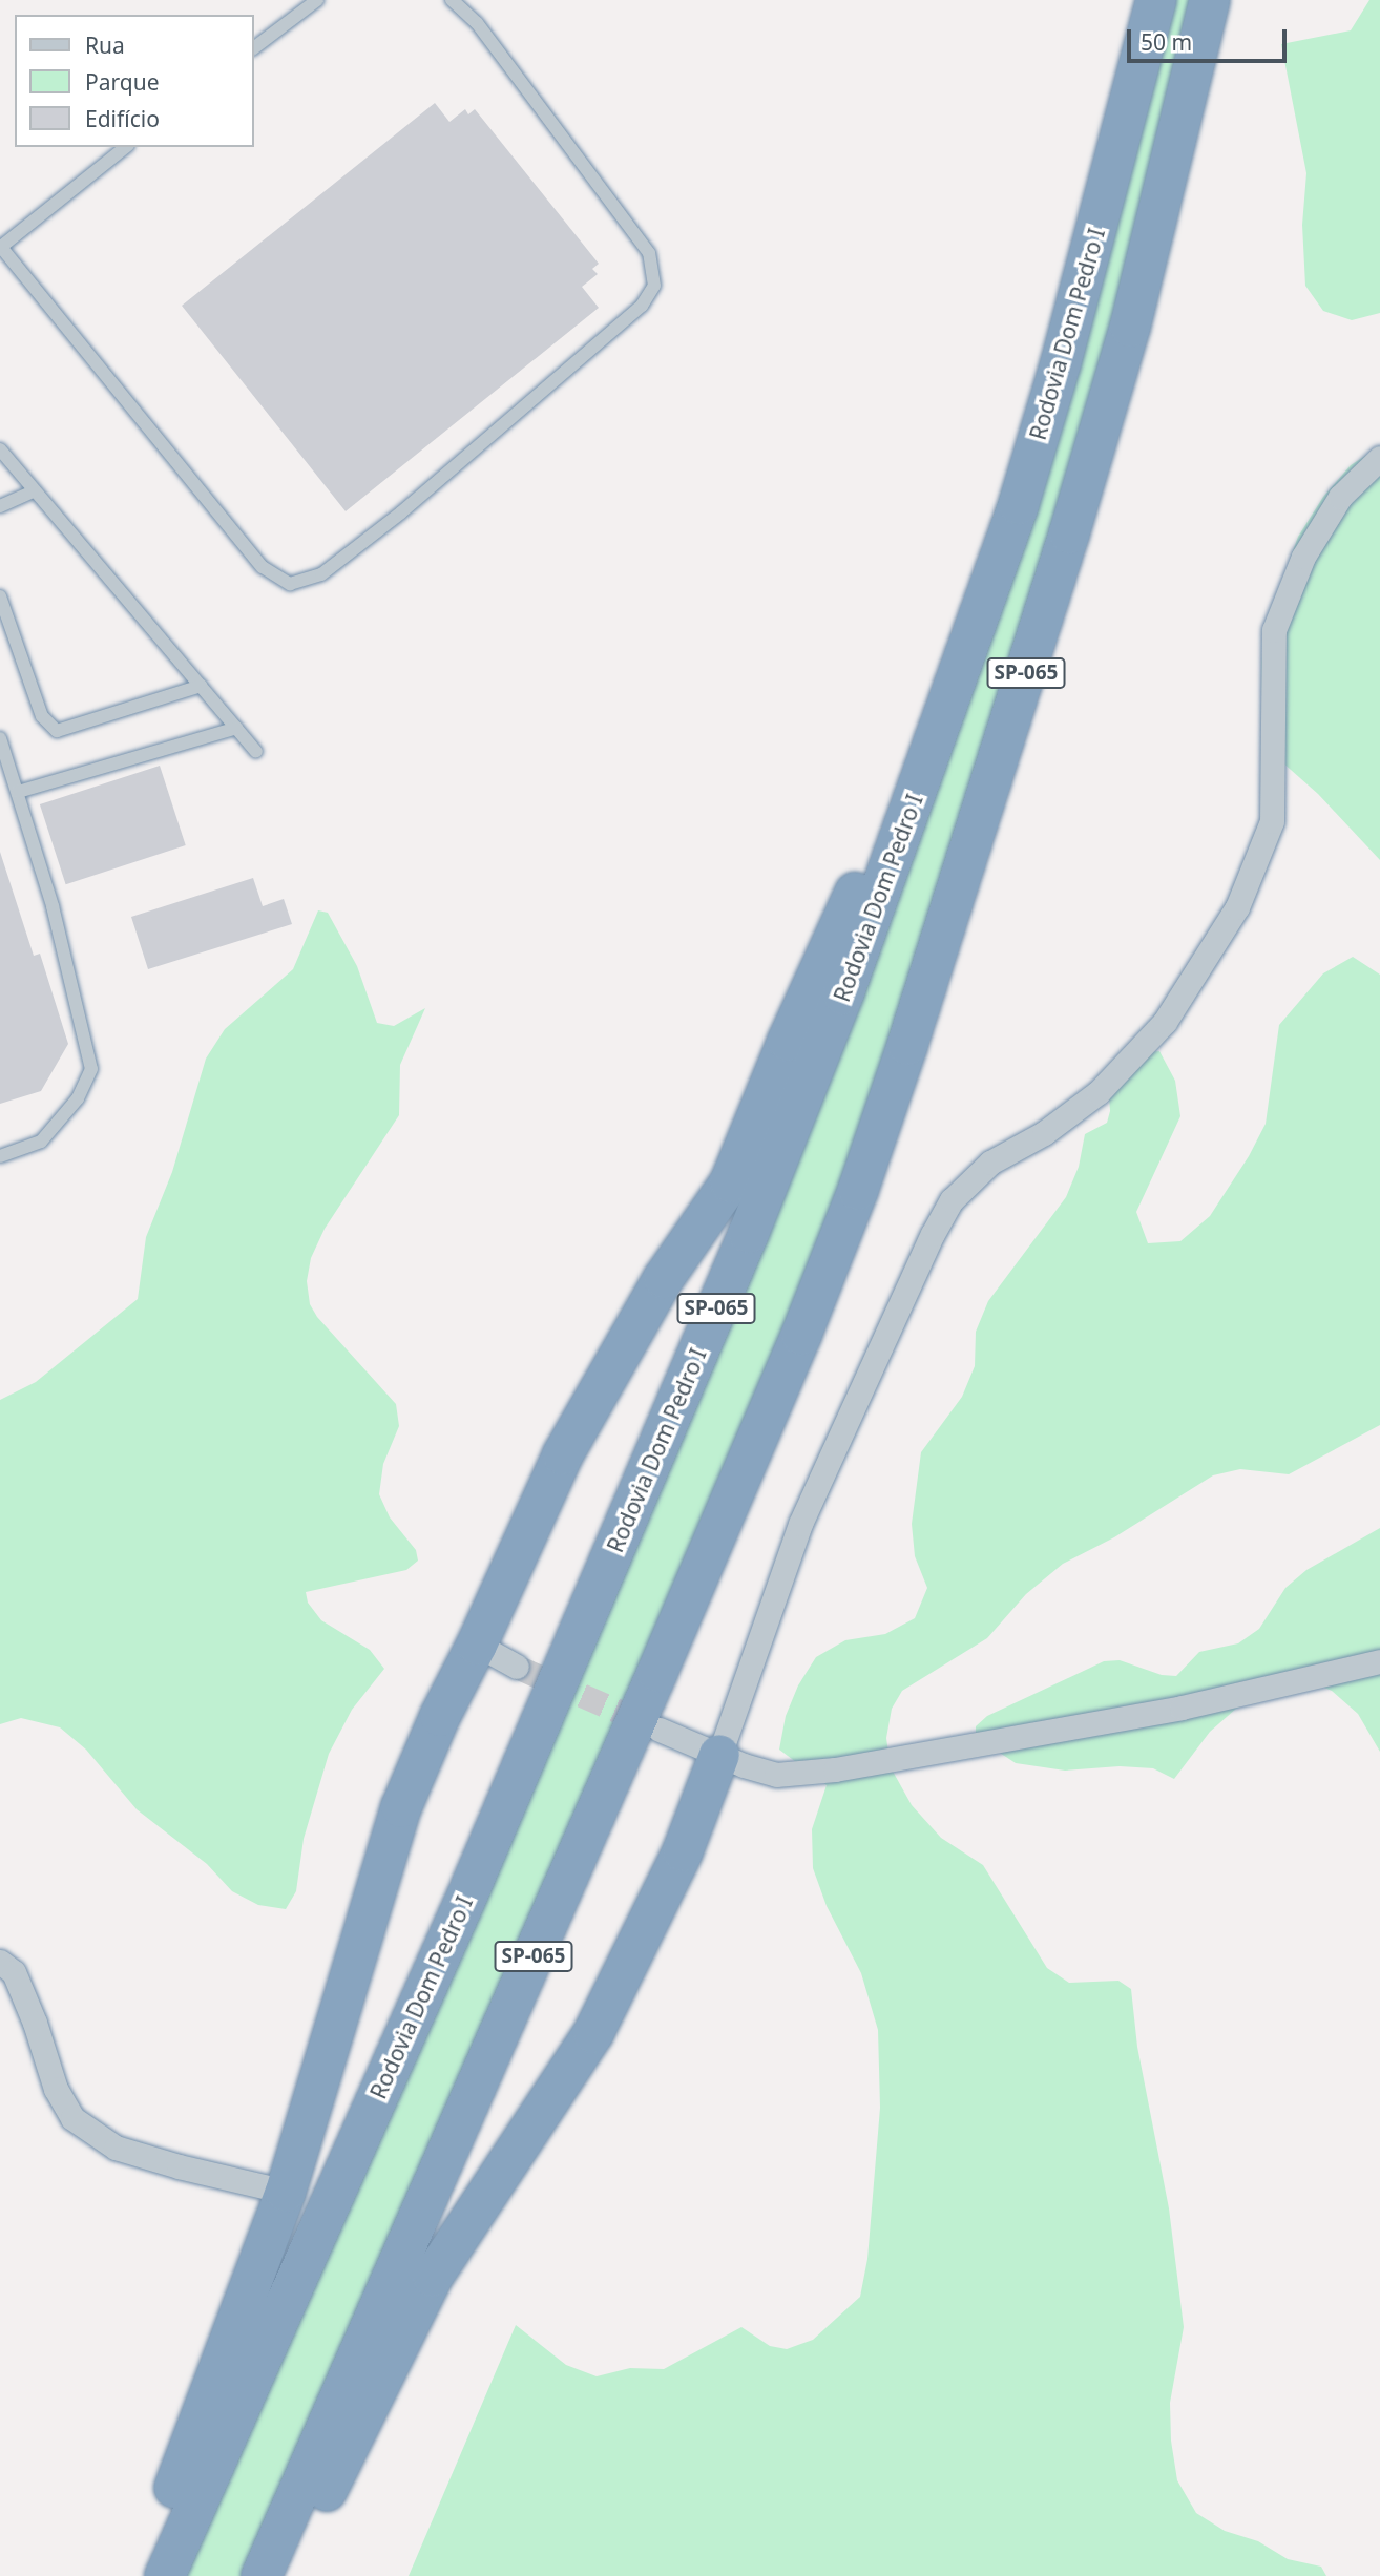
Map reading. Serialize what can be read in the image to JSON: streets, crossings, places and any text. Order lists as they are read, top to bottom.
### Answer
{
  "streets": {
    "highway": ["Rodovia Dom Pedro I", "SP-065"]
  },
  "legend": ["Rua", "Parque", "Edifício"],
  "scale_bar": "50 m"
}
